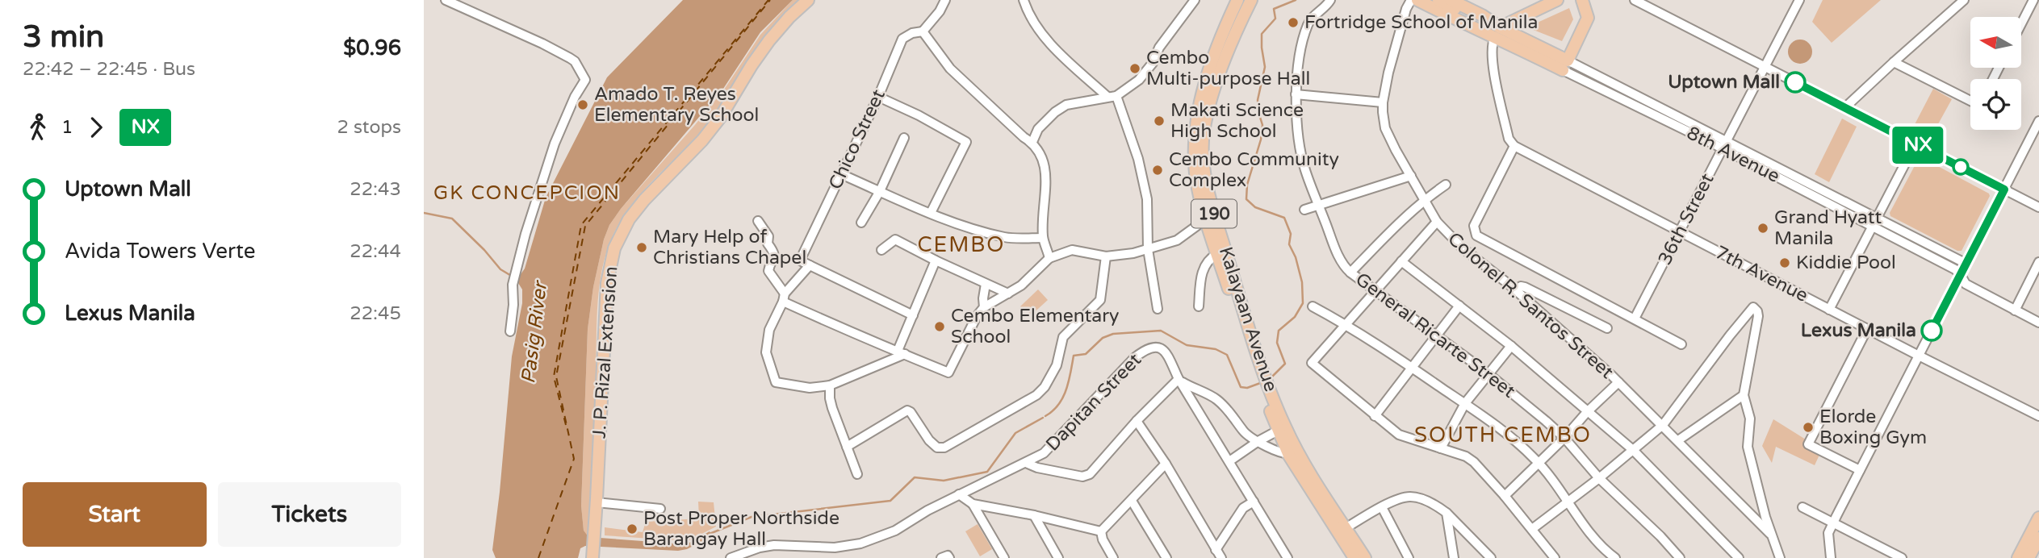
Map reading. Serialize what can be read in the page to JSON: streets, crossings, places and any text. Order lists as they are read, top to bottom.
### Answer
{
  "streets": {
    "main road": [
      "8th Avenue",
      "190",
      "Kalayaan Avenue",
      "J. P. Rizal Extension"
    ],
    "street": [
      "Chico Street",
      "36th Street",
      "7th Avenue",
      "Colonel R. Santos Street",
      "General Ricarte Street",
      "Dapitan Street"
    ]
  },
  "crossings": [
    ["8th Avenue", "36th Street"],
    ["36th Street", "7th Avenue"]
  ],
  "districts": ["GK CONCEPCION", "CEMBO", "SOUTH CEMBO"],
  "water": ["Pasig River"],
  "places": [
    "Fortridge School of Manila",
    "Cembo Multi-purpose Hall",
    "Uptown Mall",
    "Amado T. Reyes Elementary School",
    "Makati Science High School",
    "Cembo Community Complex",
    "Grand Hyatt Manila",
    "Mary Help of Christians Chapel",
    "Kiddie Pool",
    "Cembo Elementary School",
    "Lexus Manila",
    "Elorde Boxing Gym",
    "Post Proper Northside Barangay Hall"
  ],
  "lines": ["bus line NX"],
  "north": "left",
  "page": {
    "heading": ["3 min", "22:42 – 22:45 · Bus", "$0.96"],
    "on_map": "NX",
    "legs": ["1", "NX", "2 stops"],
    "list": [
      {
        "name": "Uptown Mall",
        "value": "22:43"
      },
      {
        "name": "Avida Towers Verte",
        "value": "22:44"
      },
      {
        "name": "Lexus Manila",
        "value": "22:45"
      }
    ],
    "buttons": ["Start", "Tickets"]
  }
}
